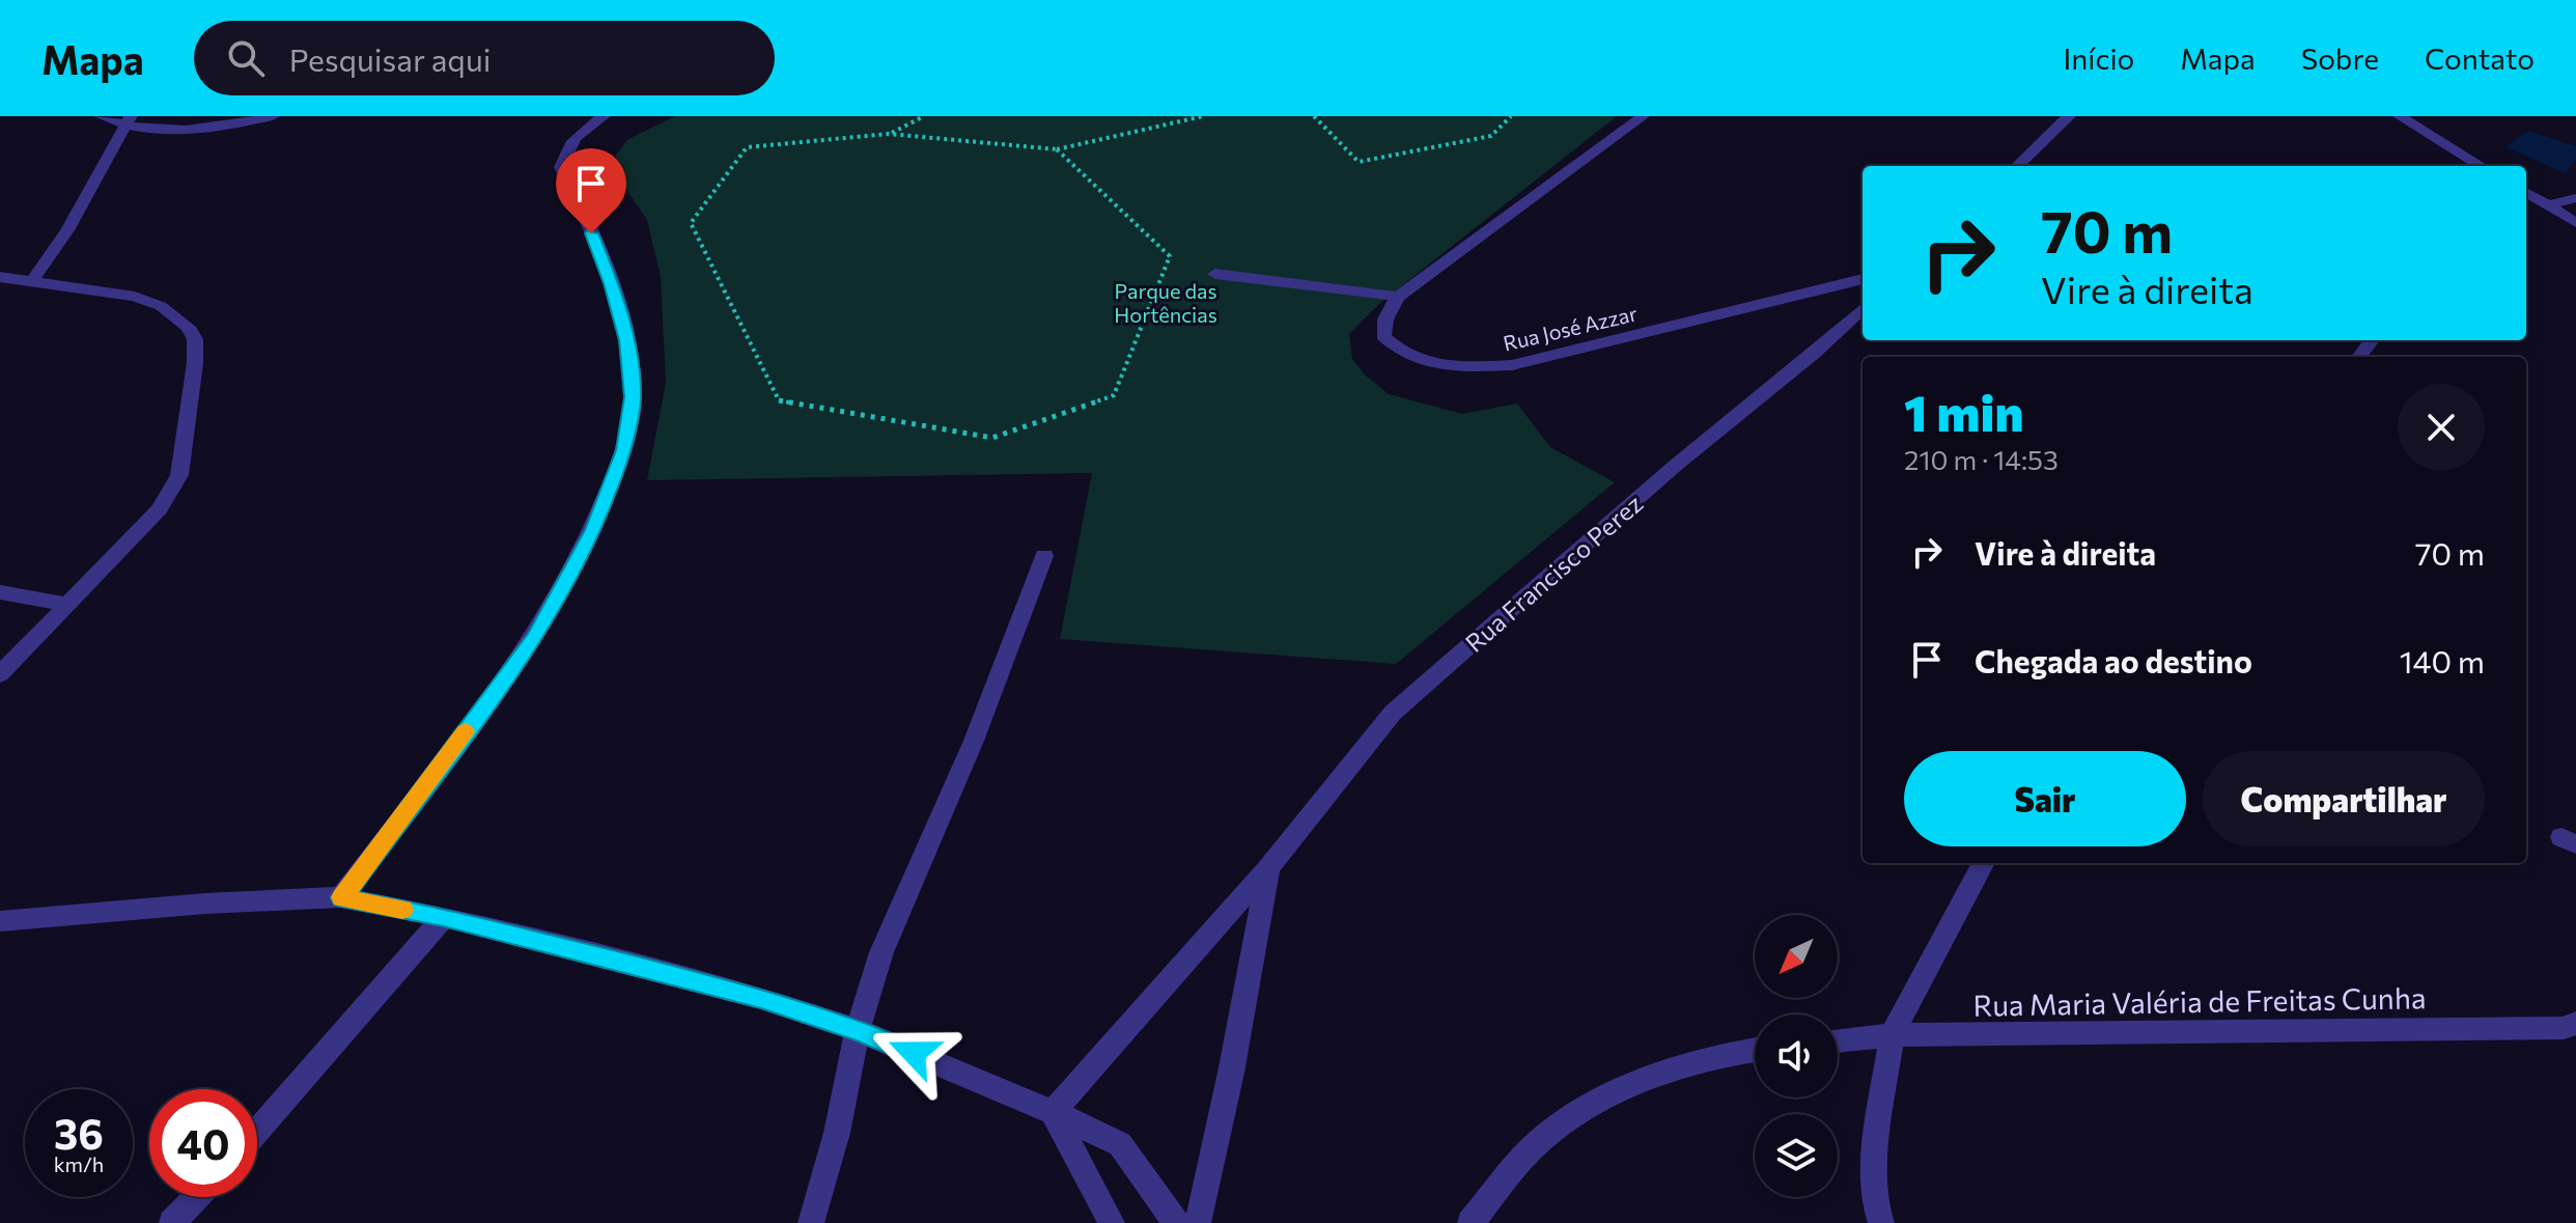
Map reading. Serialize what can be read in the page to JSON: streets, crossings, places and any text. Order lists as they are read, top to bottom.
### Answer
{
  "streets": {
    "street": ["Rua José Azzar", "Rua Francisco Perez", "Rua Maria Valéria de Freitas Cunha"]
  },
  "parks": ["Parque das Hortências"],
  "north": "bottom left",
  "page": {
    "header": "Mapa",
    "search": "Pesquisar aqui",
    "nav": [
      "Início",
      "Mapa",
      "Sobre",
      "Contato"
    ],
    "turn": ["70 m", "Vire à direita"],
    "heading": ["1 min", "210 m · 14:53"],
    "list": [
      {
        "name": "Vire à direita",
        "value": "70 m"
      },
      {
        "name": "Chegada ao destino",
        "value": "140 m"
      }
    ],
    "buttons": ["Sair", "Compartilhar"],
    "speed": "36 km/h",
    "limit": "40"
  }
}
